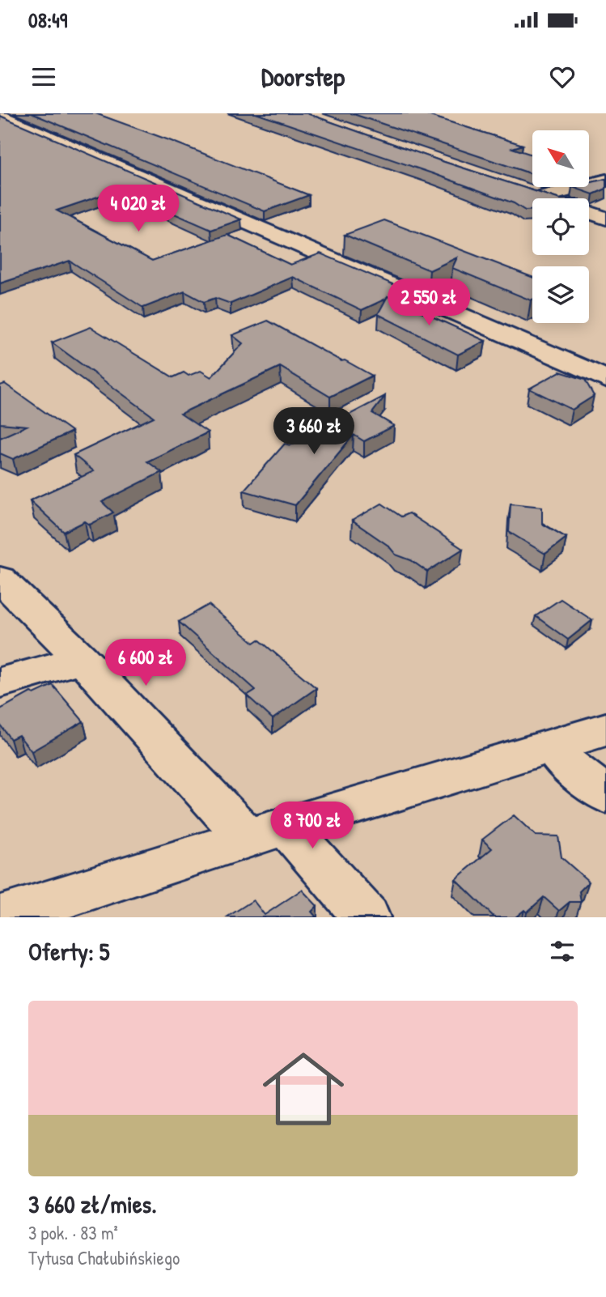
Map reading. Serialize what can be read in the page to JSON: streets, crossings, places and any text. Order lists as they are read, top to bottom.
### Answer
{
  "north": "top left",
  "page": {
    "status": "08:49",
    "header": "Doorstep",
    "price": [
      "4 020 zł",
      "2 550 zł",
      "3 660 zł",
      "6 600 zł",
      "8 700 zł"
    ],
    "heading": "Oferty: 5",
    "list": [
      {
        "name": "3 660 zł/mies.",
        "note": "3 pok. · 83 m² · Tytusa Chałubińskiego"
      }
    ]
  }
}
